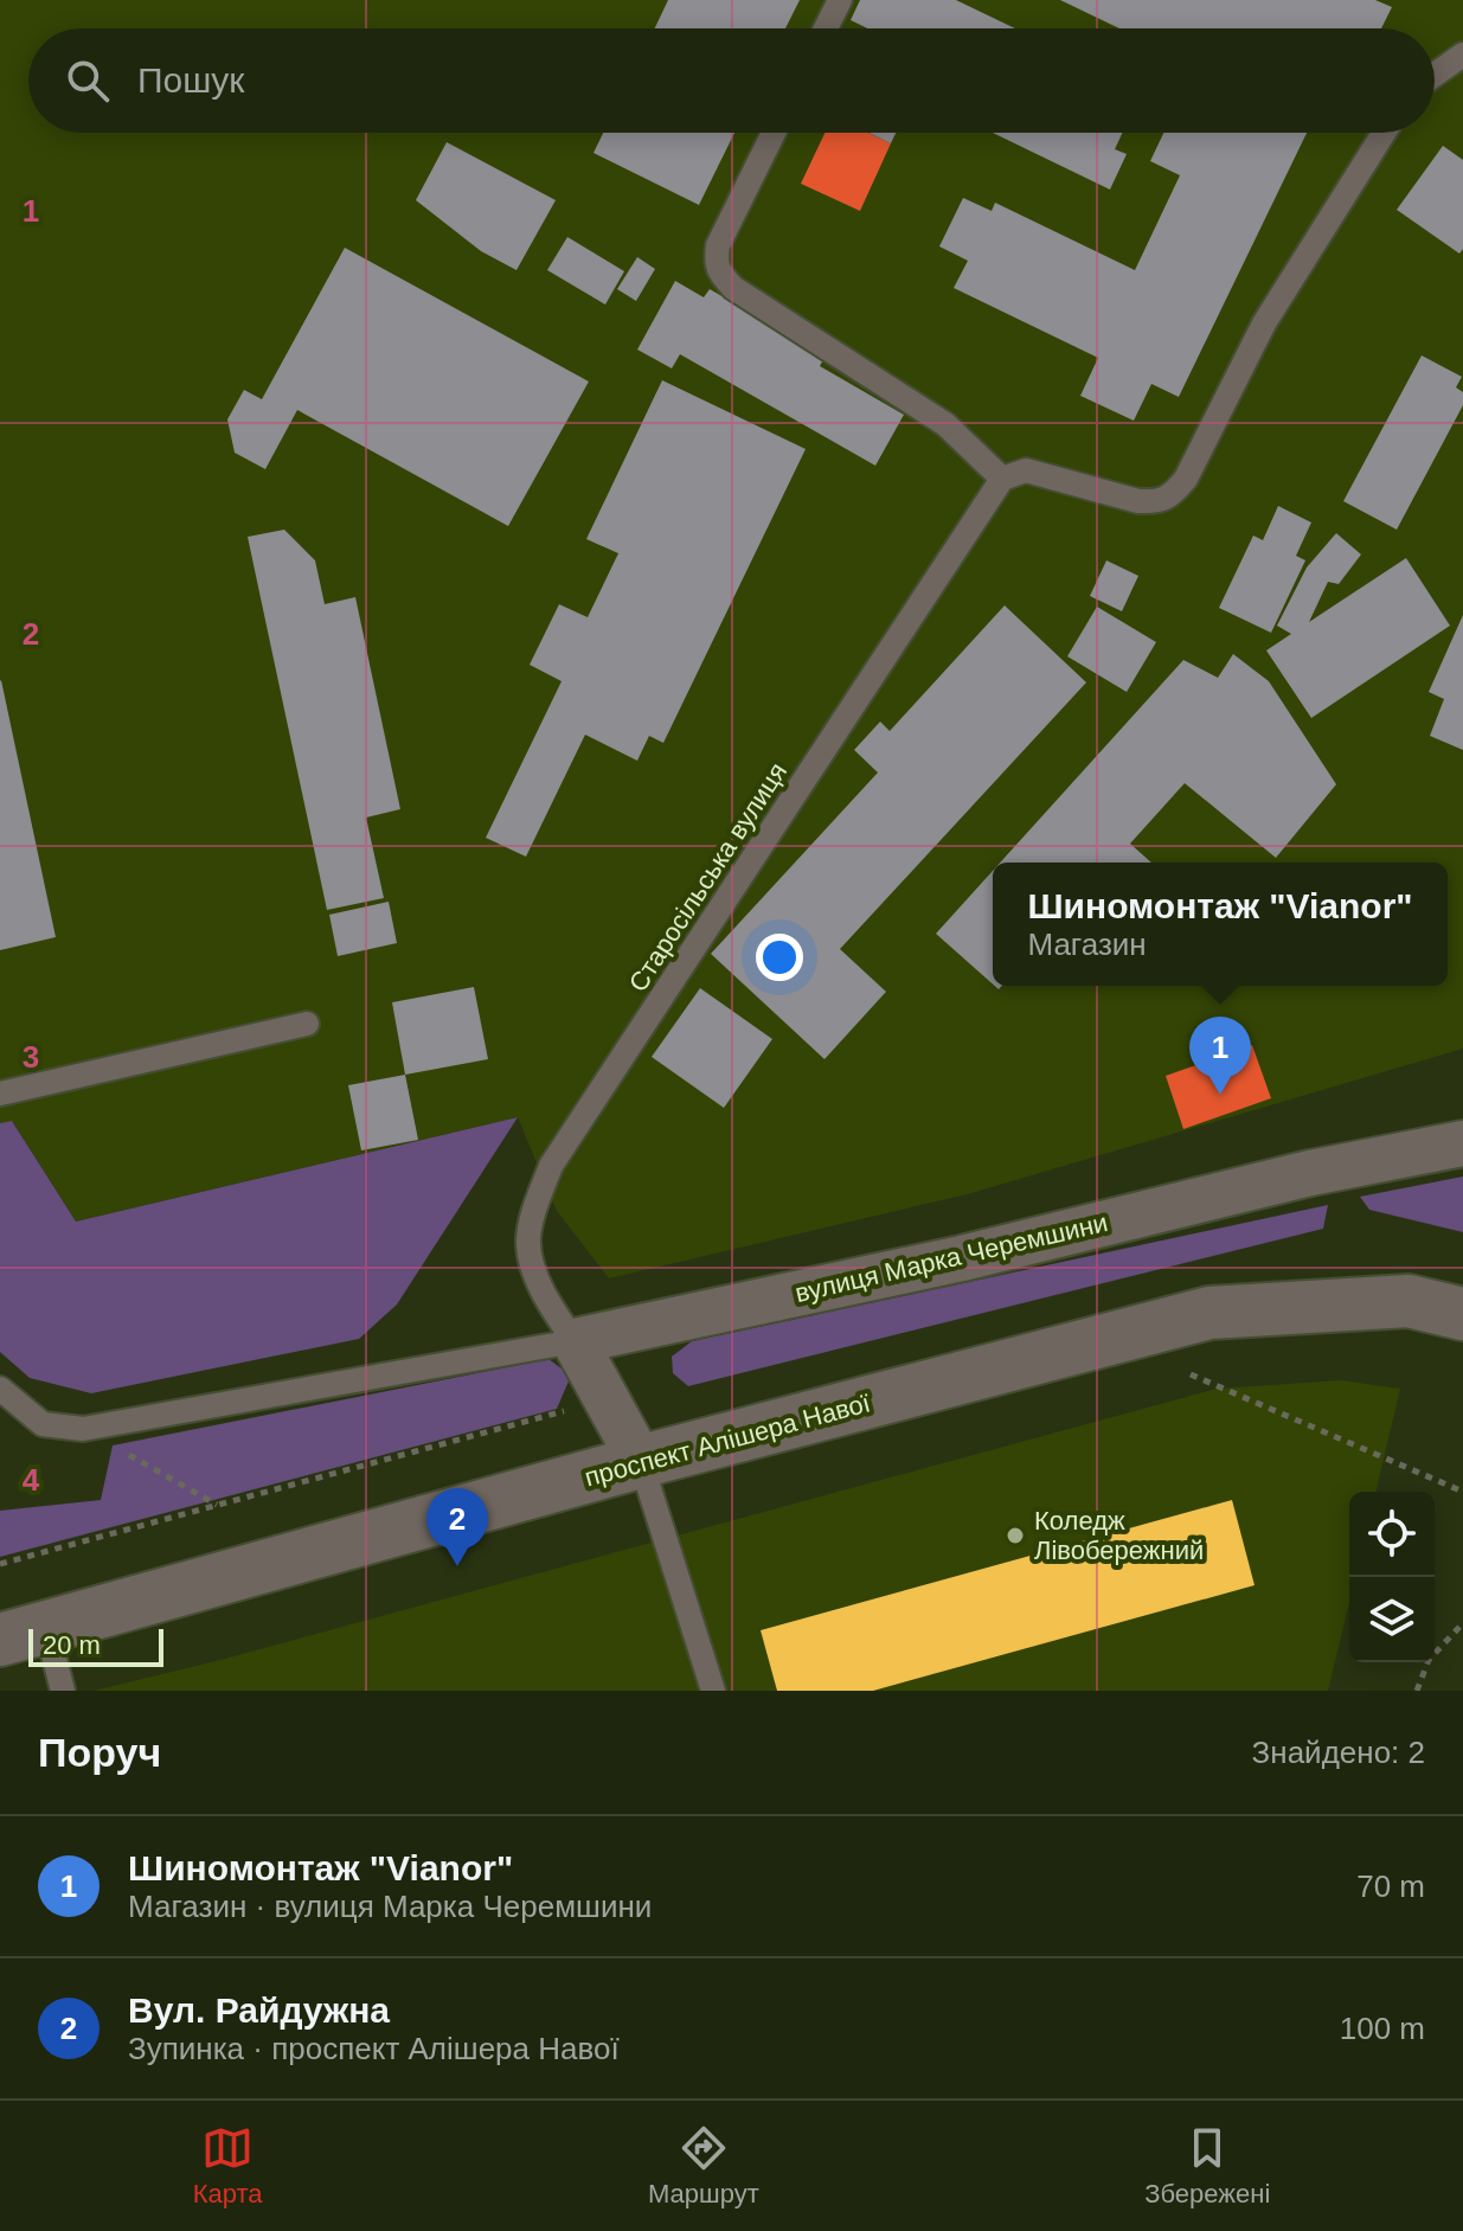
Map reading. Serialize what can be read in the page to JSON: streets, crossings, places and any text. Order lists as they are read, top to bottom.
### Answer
{
  "streets": {
    "street": ["вулиця Марка Черемшини", "проспект Алішера Навої"],
    "lane": ["Старосільська вулиця"]
  },
  "crossings": [
    ["Старосільська вулиця", "вулиця Марка Черемшини"]
  ],
  "places": ["Коледж Лівобережний"],
  "scale_bar": "20 m",
  "page": {
    "search": "Пошук",
    "popup": ["Шиномонтаж \"Vianor\"", "Магазин"],
    "pins": ["1", "2"],
    "scale": "20 m",
    "heading": ["Поруч", "Знайдено: 2"],
    "list": [
      {
        "mark": "1",
        "name": "Шиномонтаж \"Vianor\"",
        "note": "Магазин · вулиця Марка Черемшини",
        "value": "70 m"
      },
      {
        "mark": "2",
        "name": "Вул. Райдужна",
        "note": "Зупинка · проспект Алішера Навої",
        "value": "100 m"
      }
    ],
    "nav": ["Карта", "Маршрут", "Збережені"]
  },
  "grid": {
    "rows": [
      "1",
      "2",
      "3",
      "4"
    ]
  }
}
